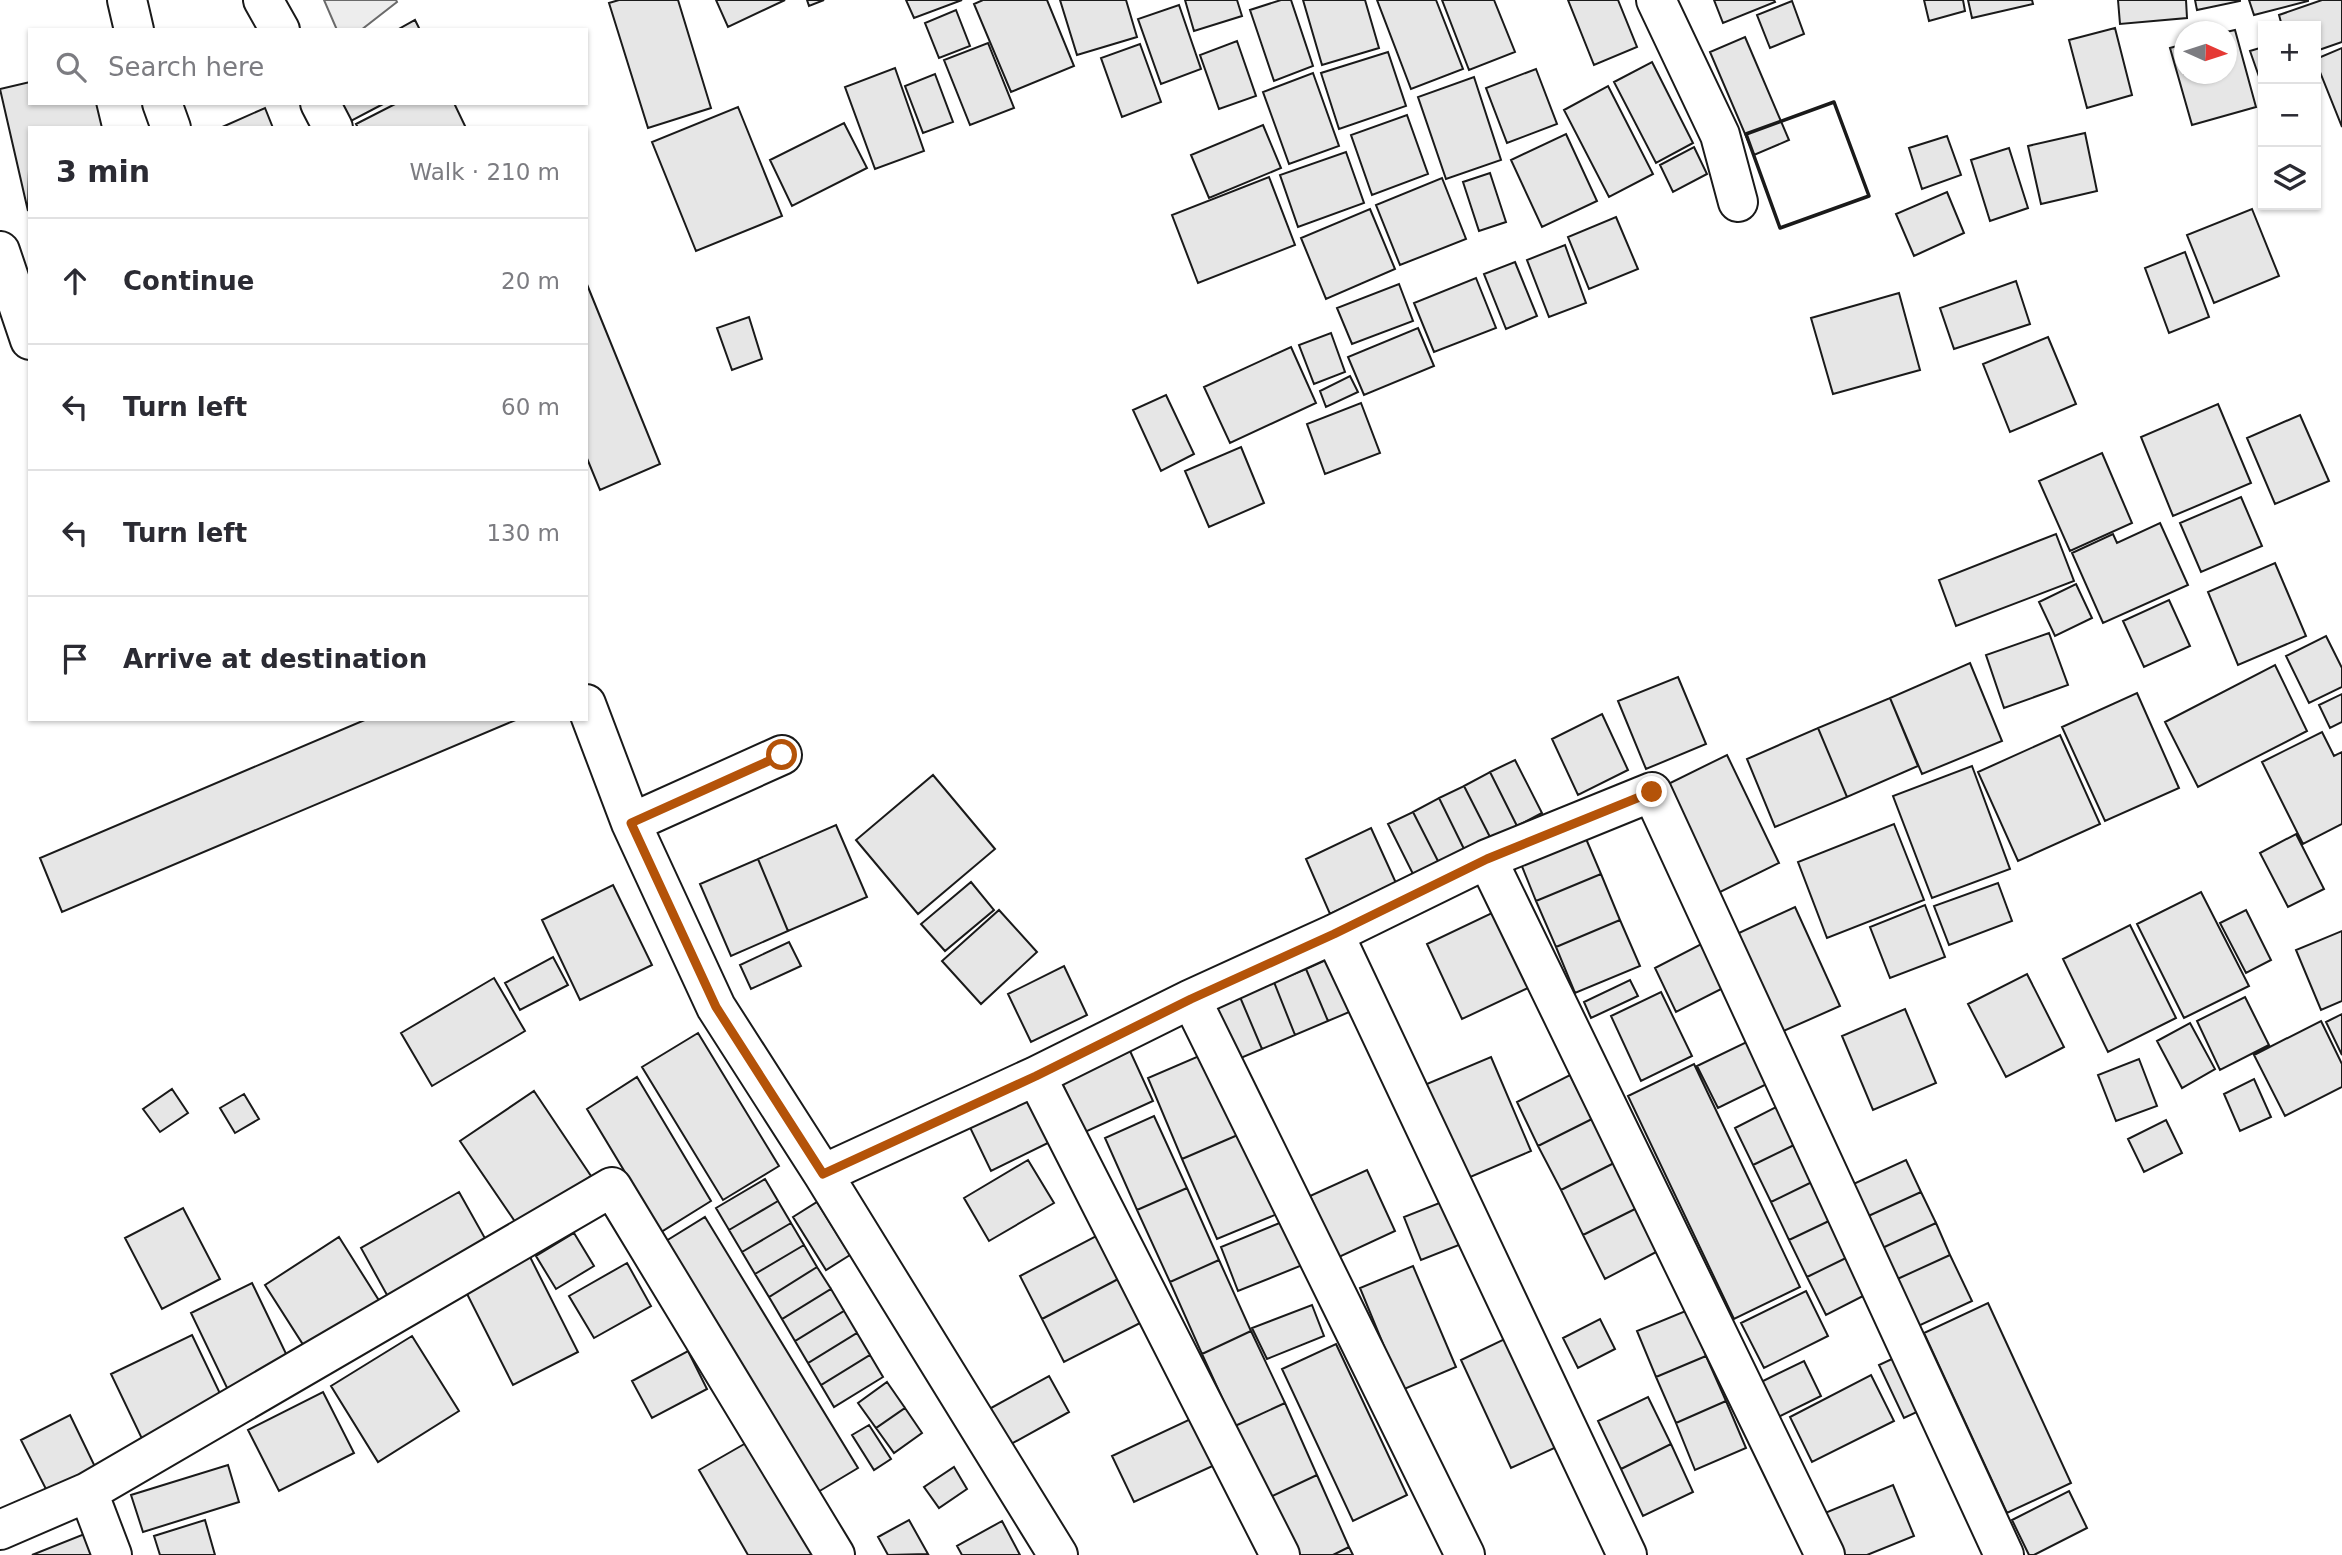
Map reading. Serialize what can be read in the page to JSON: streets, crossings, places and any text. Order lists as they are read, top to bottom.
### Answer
{
  "north": "right",
  "page": {
    "map_buttons": ["+", "−"],
    "search": "Search here",
    "heading": ["3 min", "Walk · 210 m"],
    "list": [
      ["Continue", "20 m"],
      ["Turn left", "60 m"],
      ["Turn left", "130 m"],
      "Arrive at destination"
    ]
  }
}
